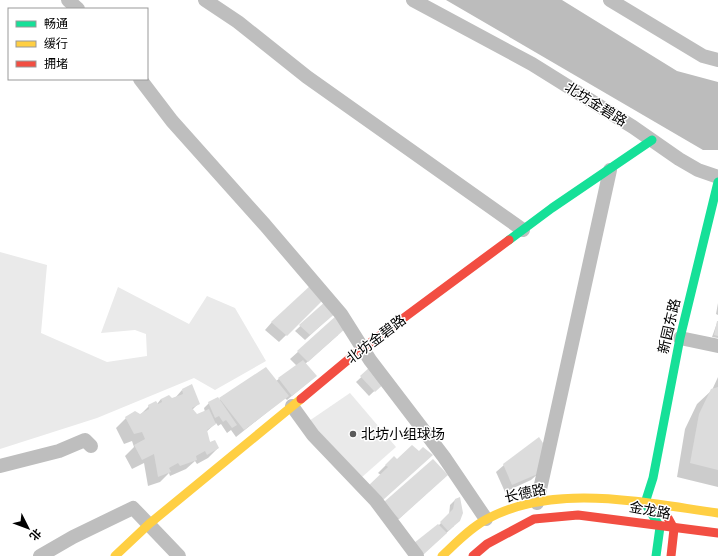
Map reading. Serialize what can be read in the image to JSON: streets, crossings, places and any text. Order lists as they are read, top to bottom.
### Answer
{
  "streets": {
    "street": [
      "北坊金碧路",
      "新园东路",
      "长德路",
      "金龙路"
    ]
  },
  "crossings": [
    ["新园东路", "金龙路"],
    ["长德路", "金龙路"]
  ],
  "places": ["北坊小组球场"],
  "legend": ["畅通", "缓行", "拥堵"],
  "north": "bottom right"
}
